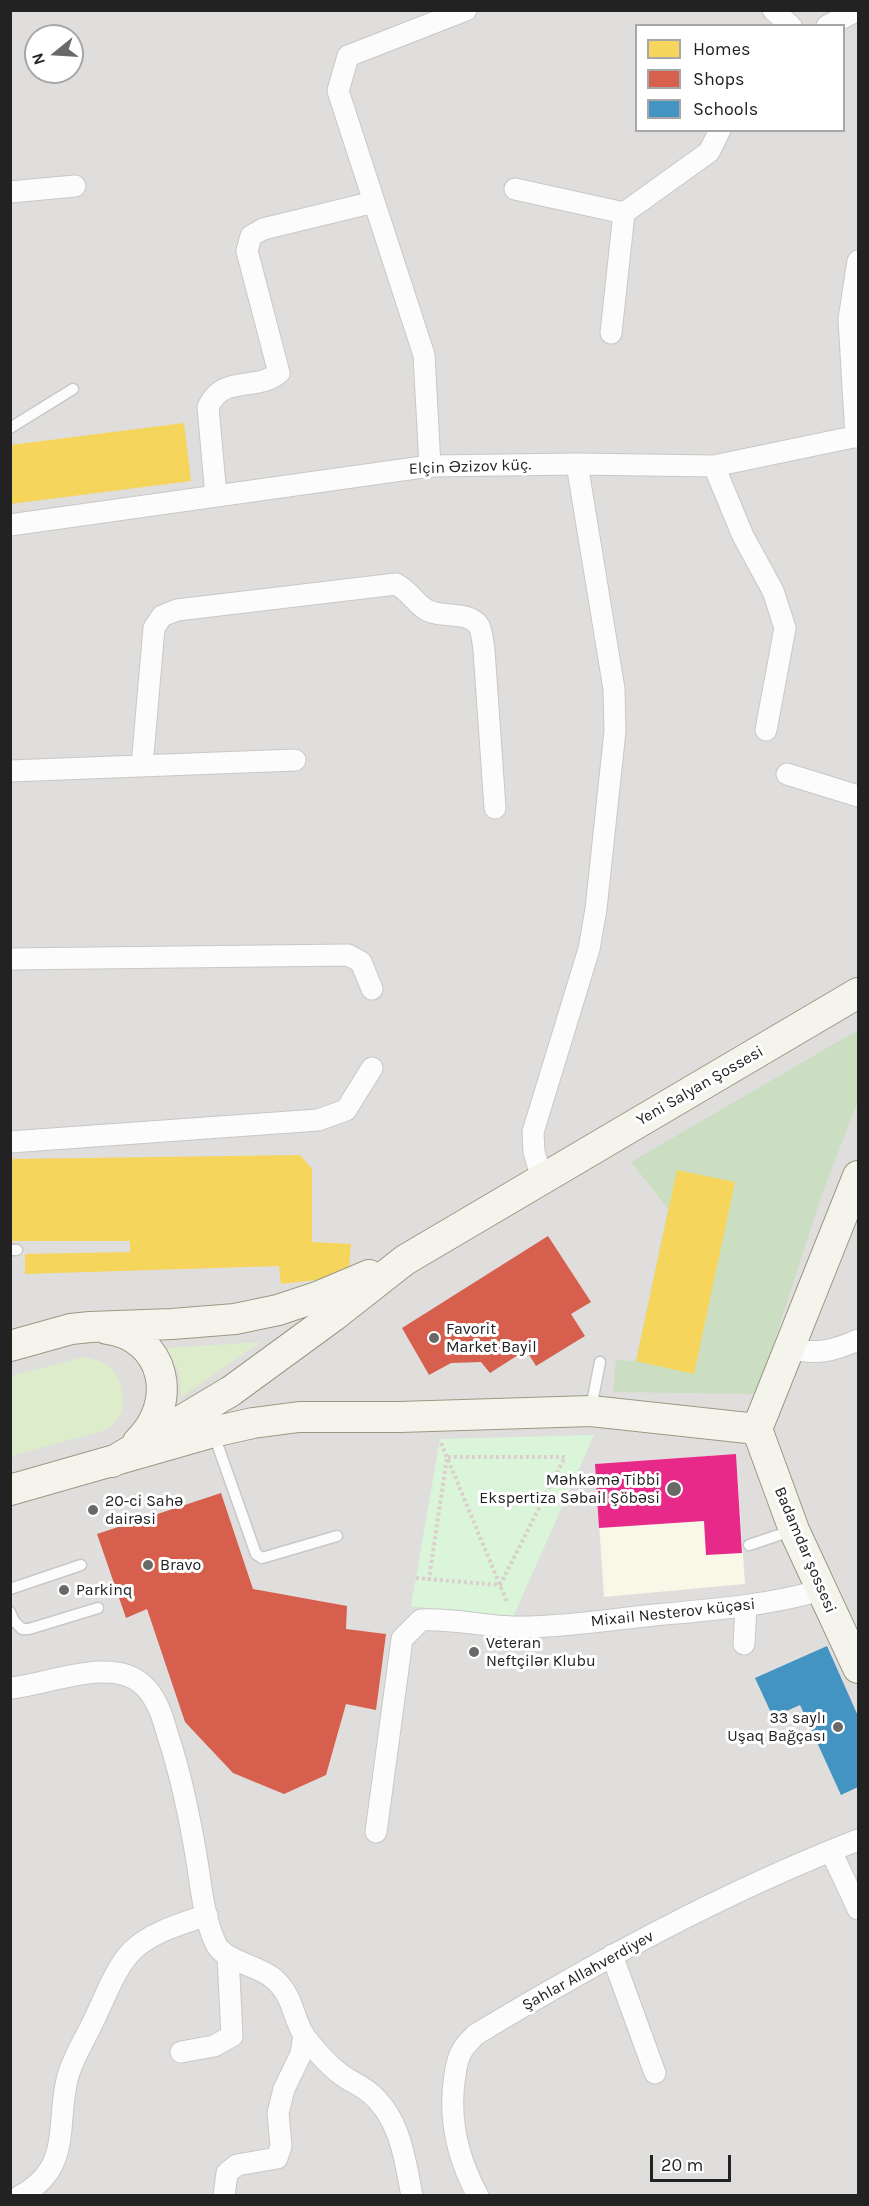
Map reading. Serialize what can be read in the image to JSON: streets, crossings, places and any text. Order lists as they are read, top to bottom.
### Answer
{
  "streets": {
    "main road": ["Yeni Salyan Şossesi", "Badamdar şossesi"],
    "street": ["Elçin Əzizov küç.", "Mixail Nesterov küçəsi", "Şahlar Allahverdiyev"]
  },
  "crossings": [
    ["Badamdar şossesi", "Mixail Nesterov küçəsi"]
  ],
  "places": [
    "Favorit Market Bayil",
    "Məhkəmə Tibbi Ekspertiza Səbail Şöbəsi",
    "20-ci Sahə dairəsi",
    "Bravo",
    "Parkinq",
    "Veteran Neftçilər Klubu",
    "33 saylı Uşaq Bağçası"
  ],
  "legend": ["Homes", "Shops", "Schools"],
  "scale_bar": "20 m",
  "north": "left"
}
